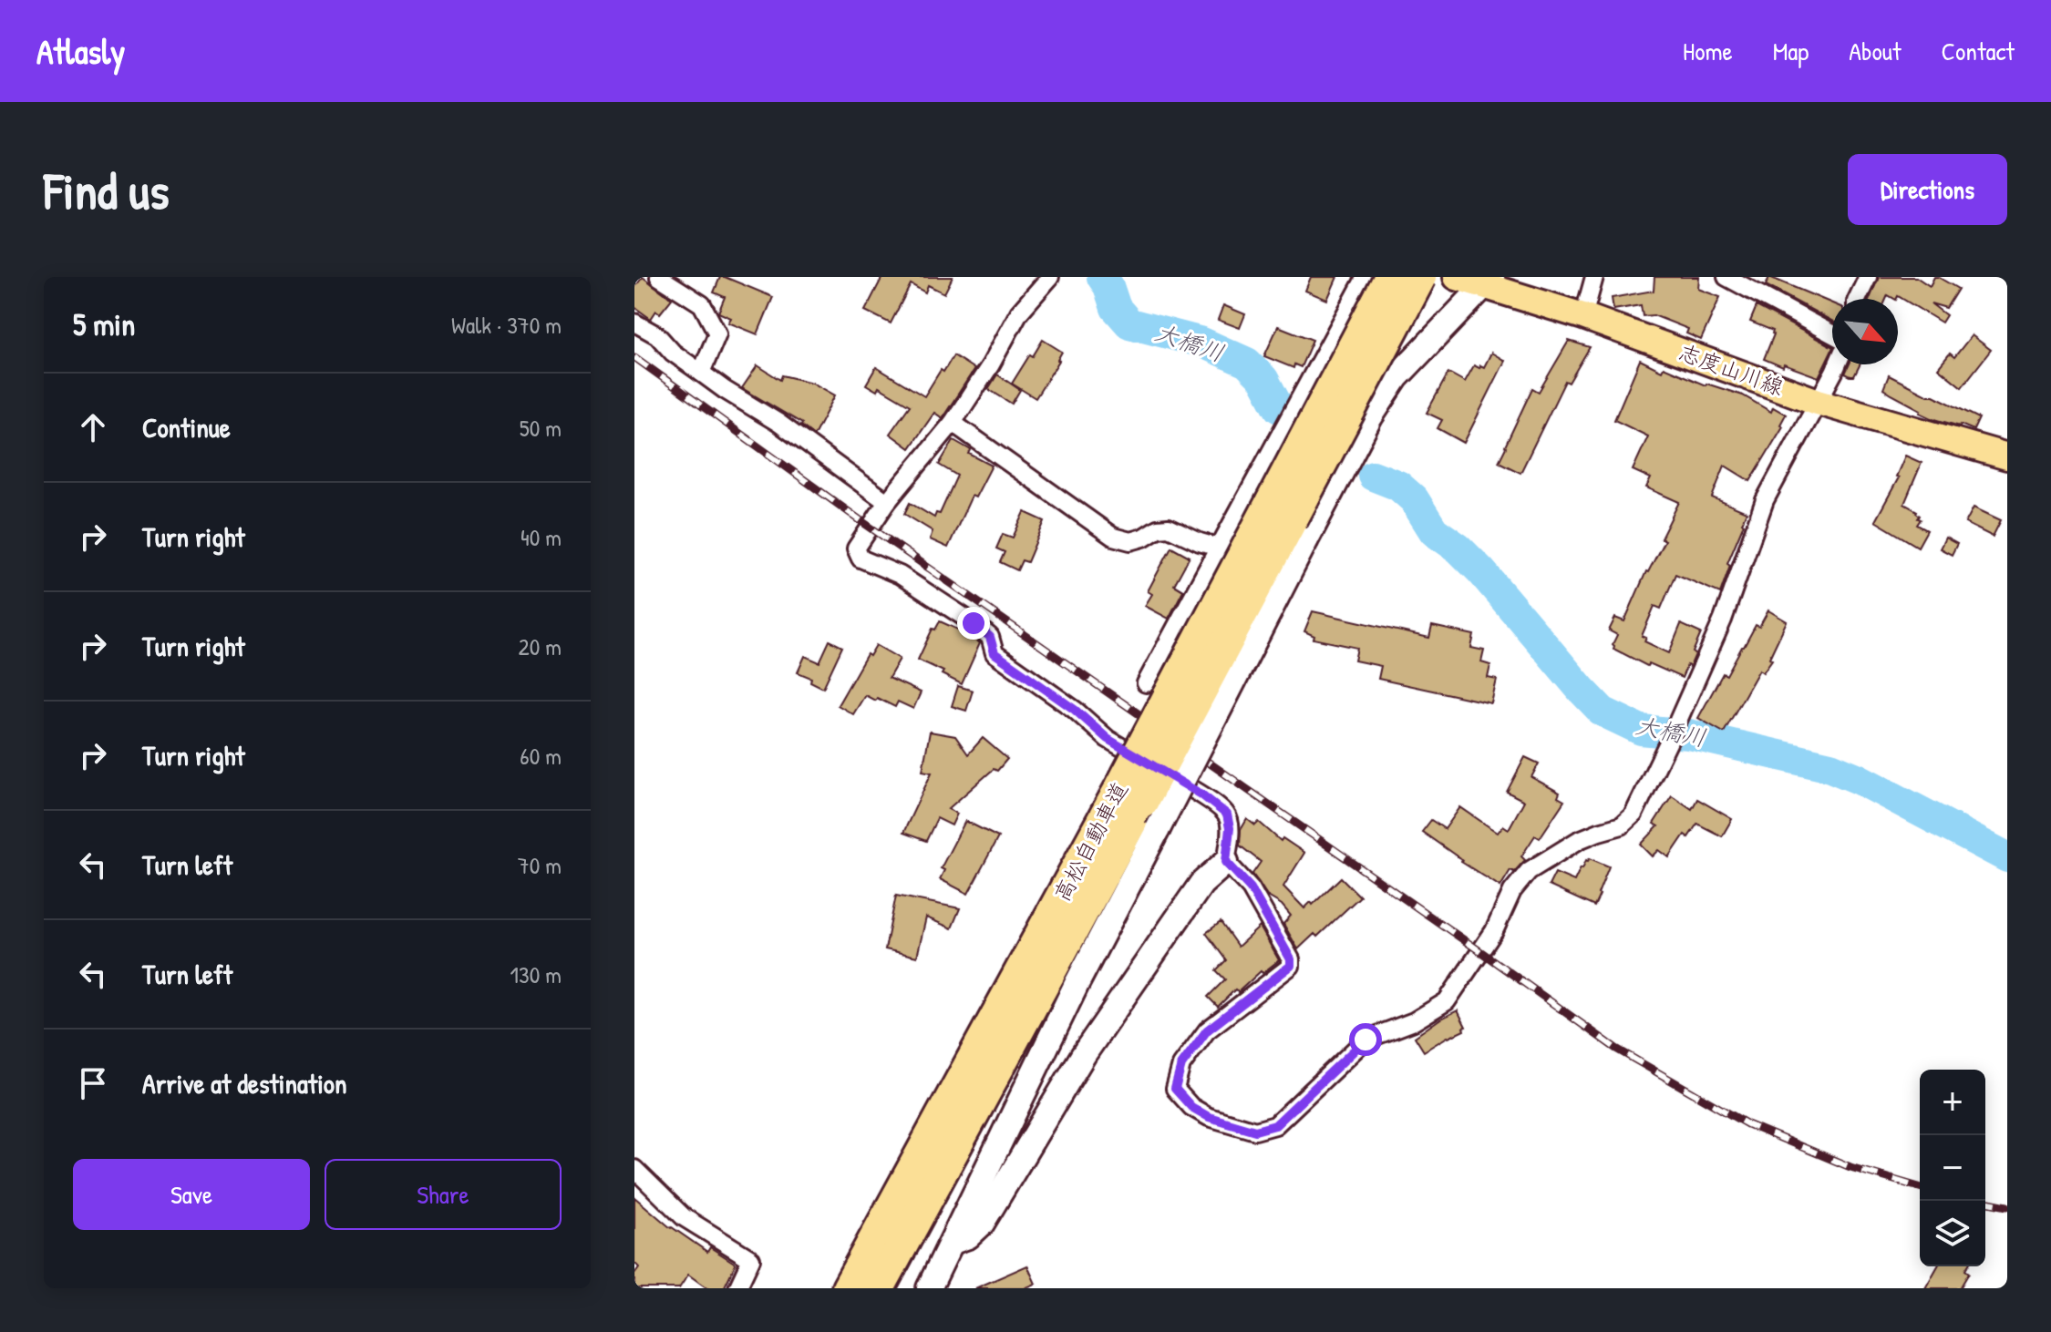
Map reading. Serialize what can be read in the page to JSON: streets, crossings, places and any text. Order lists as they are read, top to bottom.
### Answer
{
  "streets": {
    "highway": ["高松自動車道"],
    "main road": ["志度山川線"]
  },
  "water": ["大橋川"],
  "north": "bottom right",
  "page": {
    "header": "Atlasly",
    "nav": [
      "Home",
      "Map",
      "About",
      "Contact"
    ],
    "buttons": [
      "Directions",
      ["Save", "Share"]
    ],
    "title": "Find us",
    "heading": ["5 min", "Walk · 370 m"],
    "list": [
      ["Continue", "50 m"],
      ["Turn right", "40 m"],
      ["Turn right", "20 m"],
      ["Turn right", "60 m"],
      ["Turn left", "70 m"],
      ["Turn left", "130 m"],
      "Arrive at destination"
    ],
    "map_buttons": ["+", "−"]
  }
}
